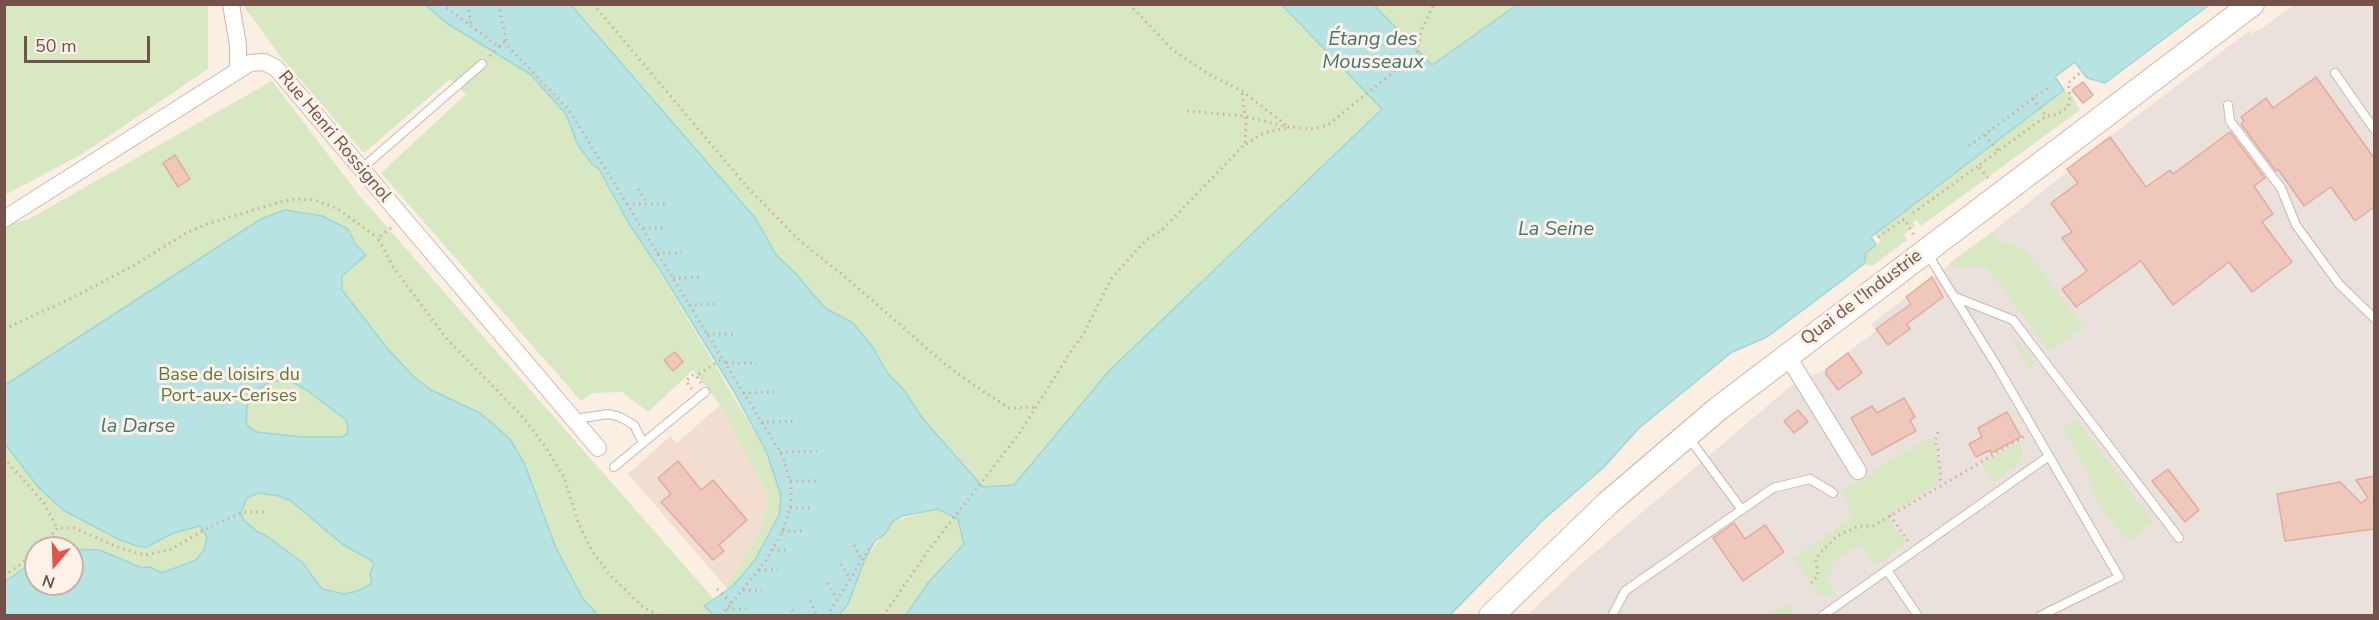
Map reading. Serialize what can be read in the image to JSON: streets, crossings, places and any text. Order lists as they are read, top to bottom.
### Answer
{
  "streets": {
    "main road": ["Quai de l'Industrie"],
    "street": ["Rue Henri Rossignol"]
  },
  "water": ["Étang des Mousseaux", "La Seine", "la Darse"],
  "parks": ["Base de loisirs du Port-aux-Cerises"],
  "scale_bar": "50 m",
  "north": "bottom"
}
